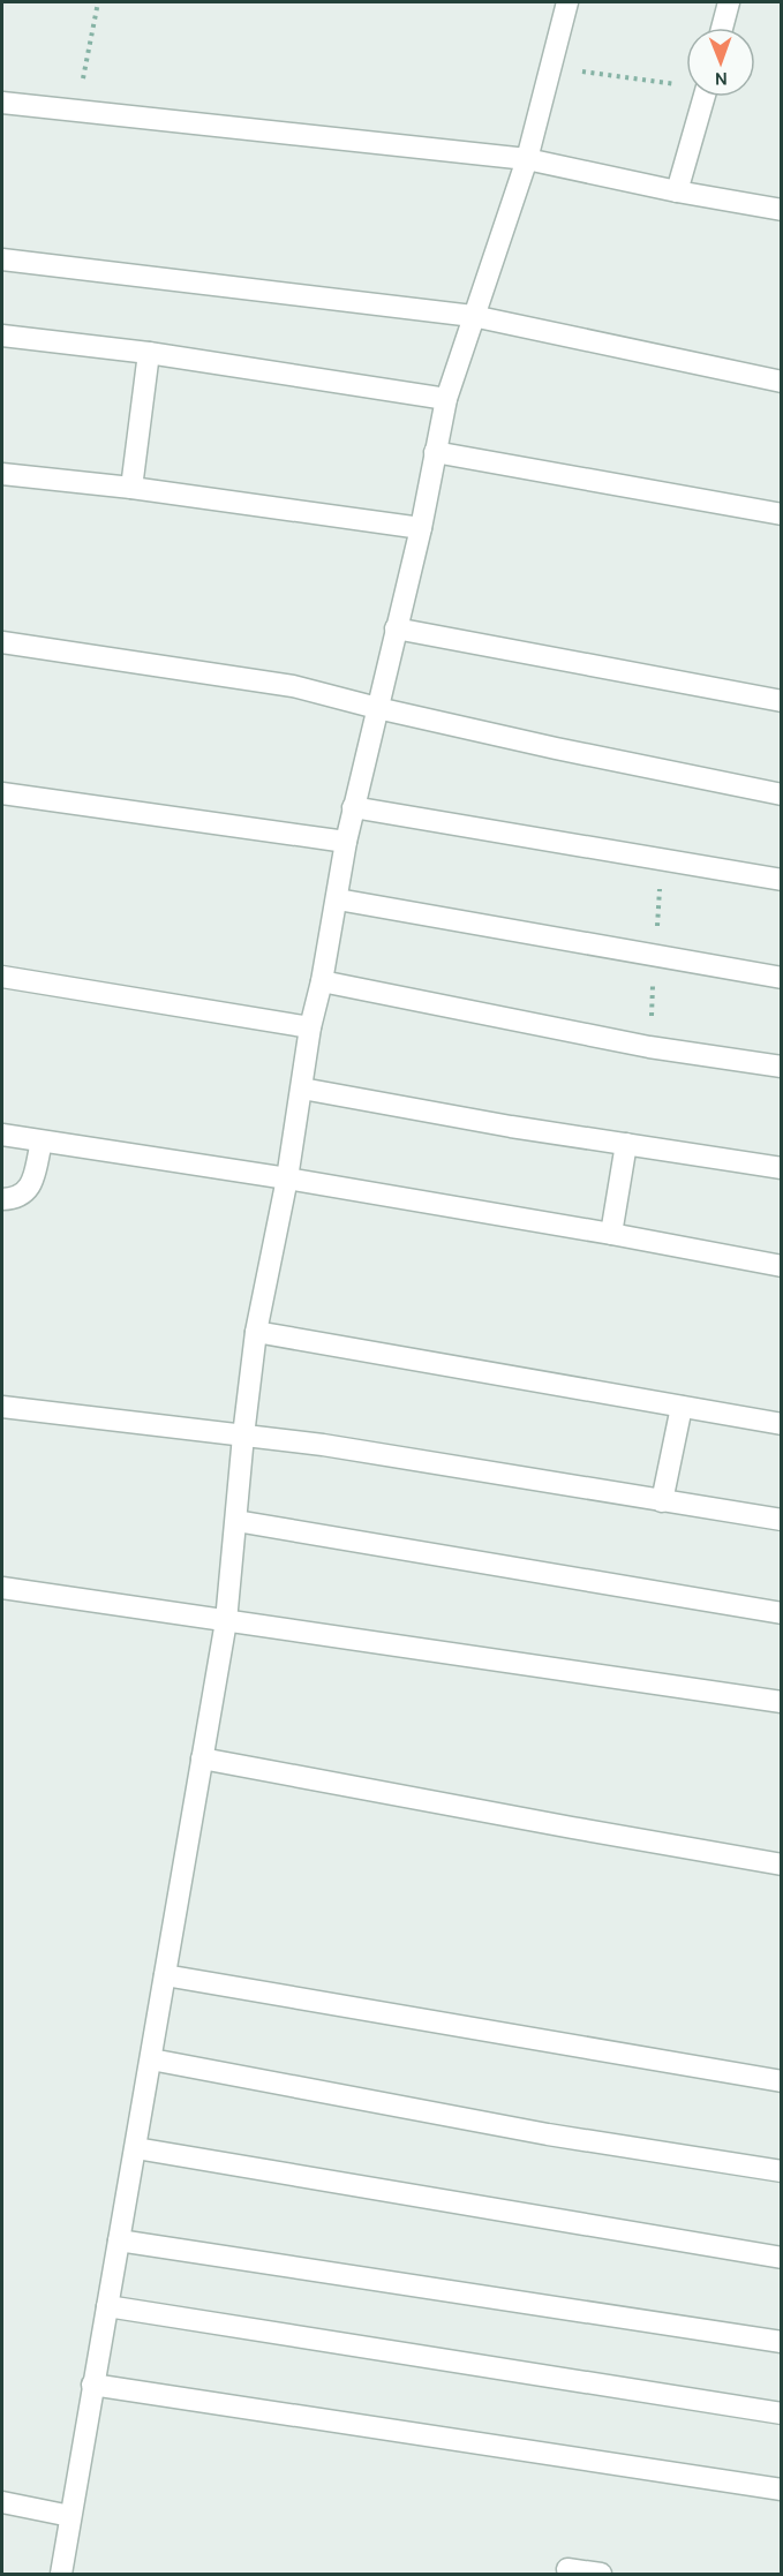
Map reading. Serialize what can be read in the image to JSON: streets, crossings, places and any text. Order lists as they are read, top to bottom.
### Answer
{
  "north": "bottom"
}
